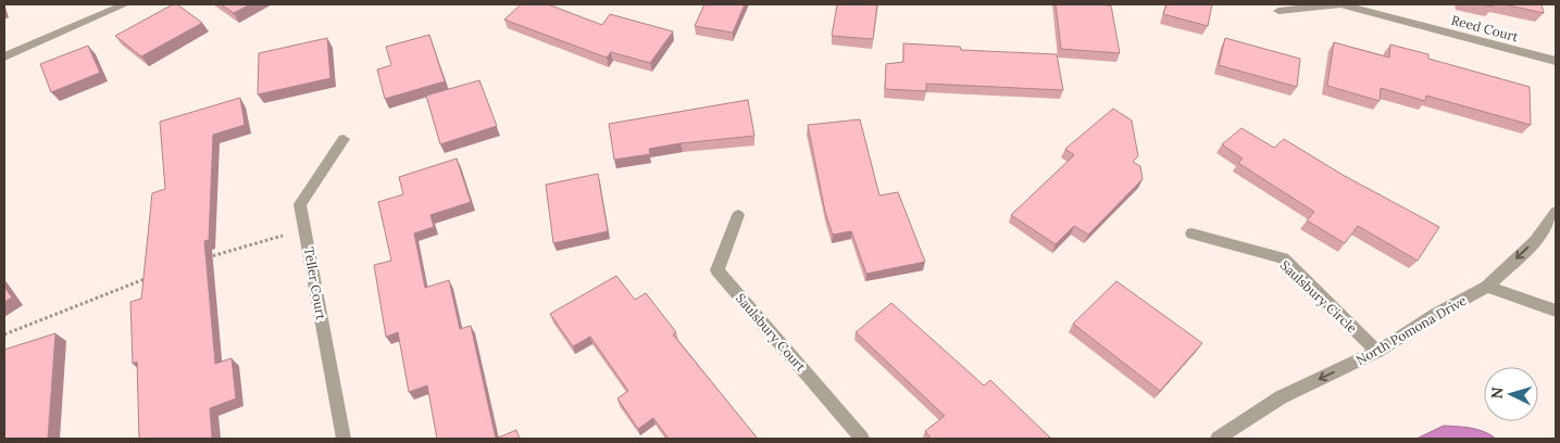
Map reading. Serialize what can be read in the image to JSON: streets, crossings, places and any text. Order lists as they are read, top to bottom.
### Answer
{
  "streets": {
    "street": [
      "Reed Court",
      "Teller Court",
      "Saulsbury Circle",
      "North Pomona Drive",
      "Saulsbury Court"
    ]
  },
  "crossings": [
    ["Saulsbury Circle", "North Pomona Drive"]
  ],
  "one_way": ["North Pomona Drive"],
  "north": "left"
}
